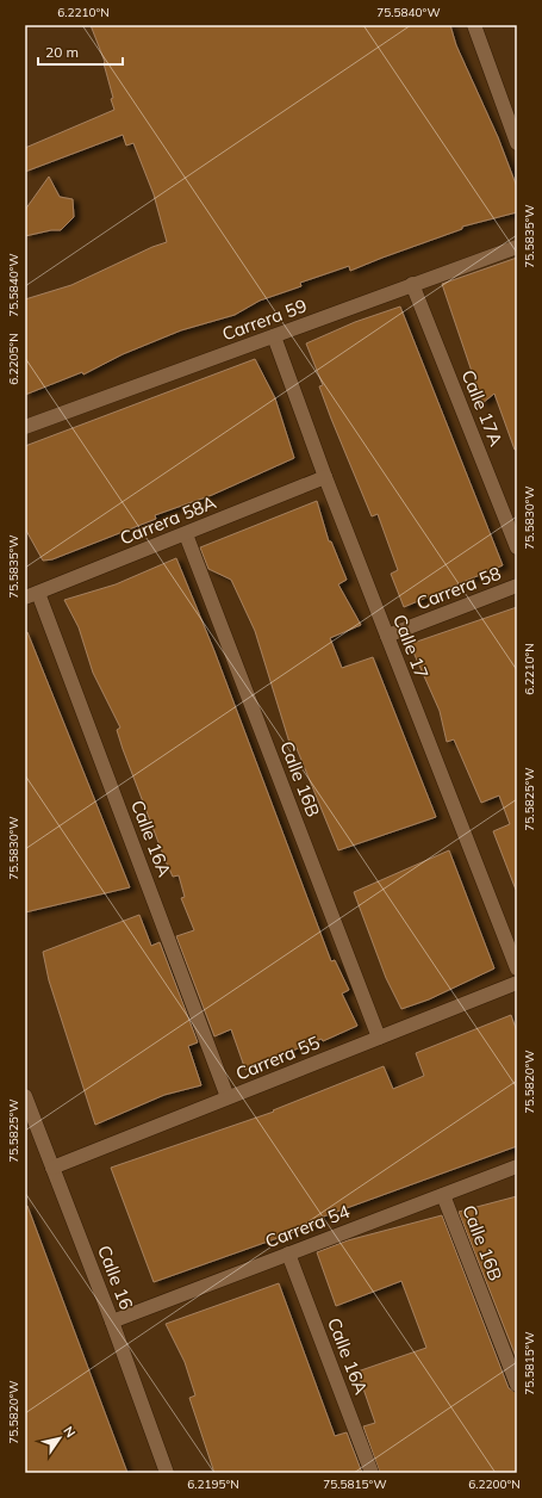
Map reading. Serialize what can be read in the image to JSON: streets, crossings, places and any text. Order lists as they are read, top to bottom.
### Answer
{
  "streets": {
    "street": [
      "Carrera 59",
      "Calle 17A",
      "Carrera 58A",
      "Carrera 58",
      "Calle 17",
      "Calle 16B",
      "Calle 16A",
      "Carrera 55",
      "Carrera 54",
      "Calle 16"
    ]
  },
  "crossings": [
    ["Carrera 59", "Calle 17A"],
    ["Carrera 59", "Calle 17"],
    ["Carrera 58A", "Calle 17"],
    ["Carrera 58A", "Calle 16B"],
    ["Carrera 58A", "Calle 16A"],
    ["Carrera 58", "Calle 17"],
    ["Calle 16B", "Carrera 55"],
    ["Calle 16B", "Carrera 54"],
    ["Calle 16A", "Carrera 55"],
    ["Calle 16A", "Carrera 54"],
    ["Carrera 55", "Calle 16"],
    ["Carrera 54", "Calle 16"]
  ],
  "scale_bar": "20 m",
  "north": "top right",
  "coordinates": [
    "6.2210°N",
    "75.5840°W",
    "75.5835°W",
    "6.2205°N",
    "75.5830°W",
    "75.5825°W",
    "75.5820°W",
    "75.5815°W",
    "6.2195°N",
    "6.2200°N"
  ]
}
